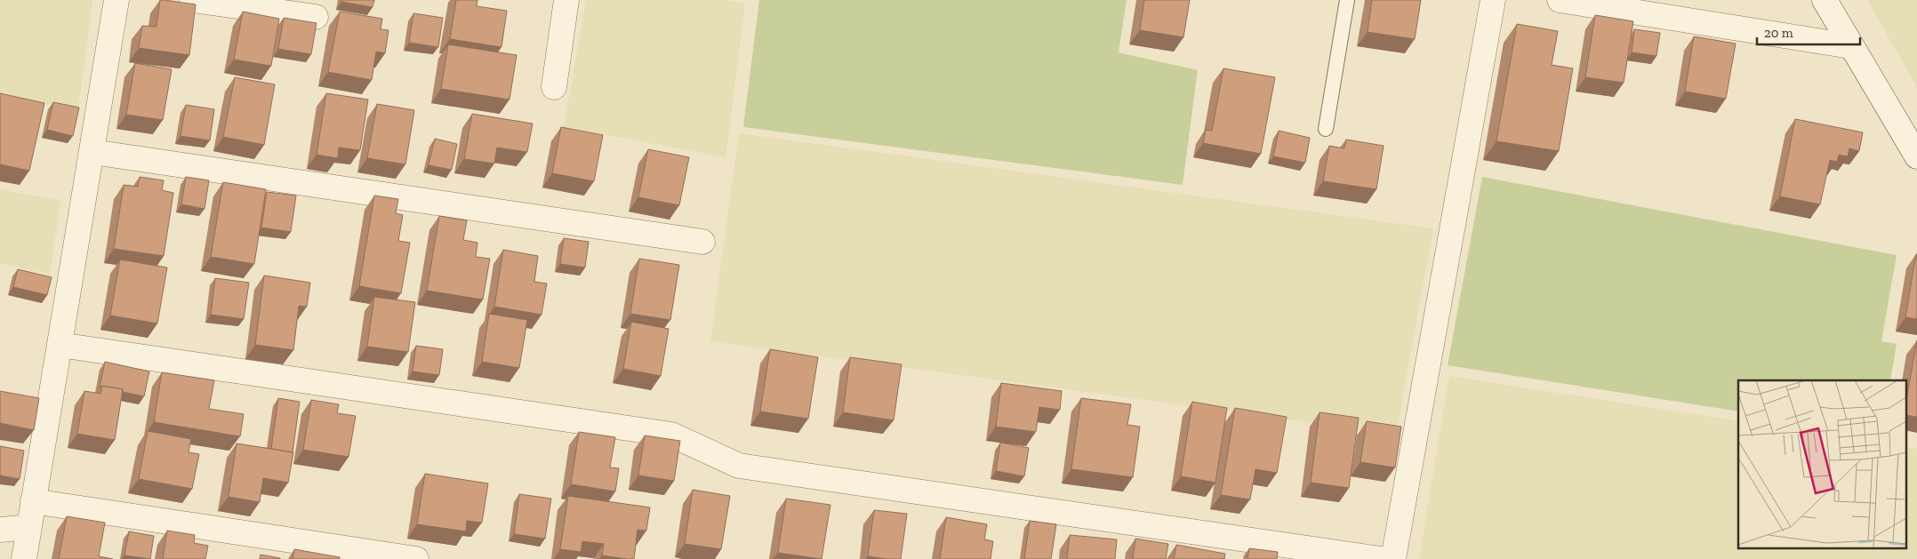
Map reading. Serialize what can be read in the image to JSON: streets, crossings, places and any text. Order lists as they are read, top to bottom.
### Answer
{
  "scale_bar": "20 m"
}
